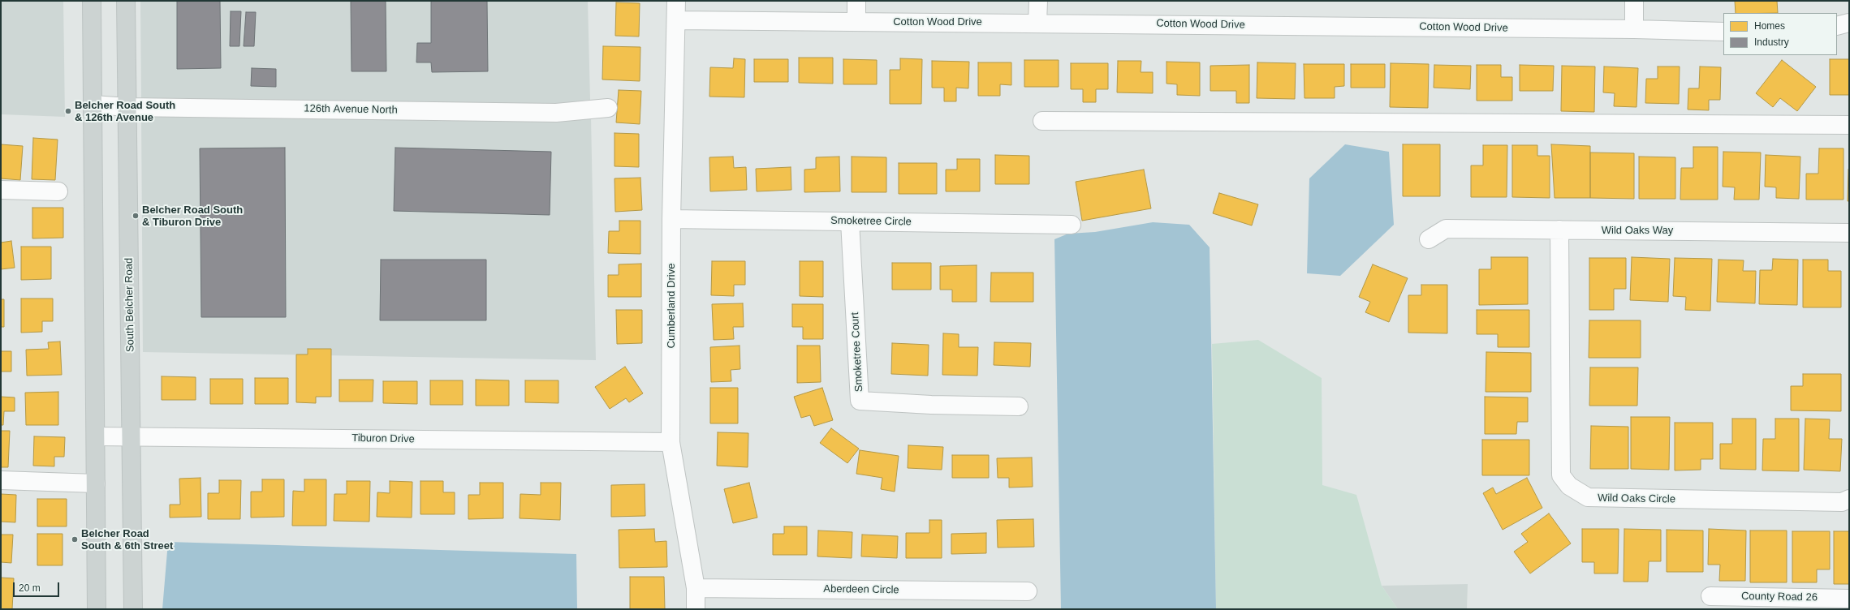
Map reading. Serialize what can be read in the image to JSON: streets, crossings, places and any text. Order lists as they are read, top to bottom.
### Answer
{
  "streets": {
    "main road": ["South Belcher Road"],
    "street": [
      "Cotton Wood Drive",
      "126th Avenue North",
      "Smoketree Circle",
      "Wild Oaks Way",
      "Cumberland Drive",
      "Smoketree Court",
      "Tiburon Drive",
      "Wild Oaks Circle",
      "Aberdeen Circle",
      "County Road 26"
    ]
  },
  "crossings": [
    ["Cotton Wood Drive", "Cumberland Drive"],
    ["126th Avenue North", "South Belcher Road"],
    ["Smoketree Circle", "Cumberland Drive"],
    ["Smoketree Circle", "Smoketree Court"],
    ["Wild Oaks Way", "Wild Oaks Circle"],
    ["South Belcher Road", "Tiburon Drive"],
    ["Cumberland Drive", "Tiburon Drive"],
    ["Cumberland Drive", "Aberdeen Circle"]
  ],
  "places": ["Belcher Road South & 126th Avenue", "Belcher Road South & Tiburon Drive", "Belcher Road South & 6th Street"],
  "legend": ["Homes", "Industry"],
  "scale_bar": "20 m"
}
